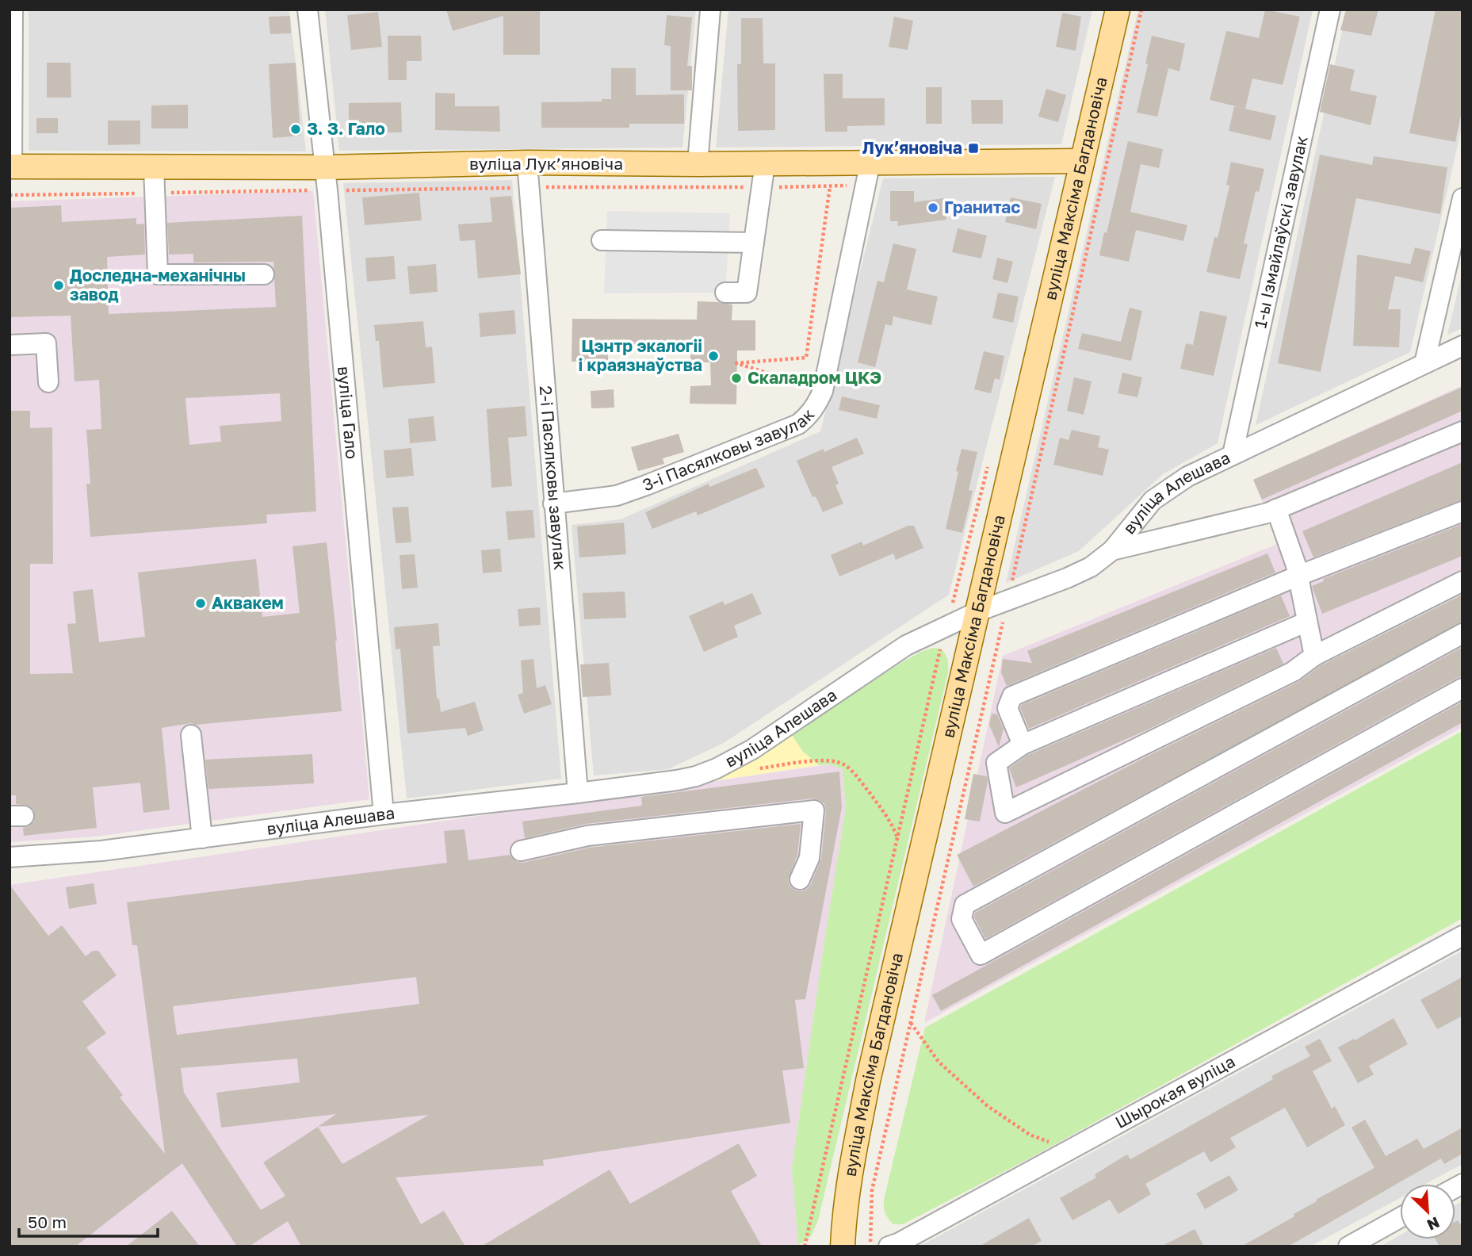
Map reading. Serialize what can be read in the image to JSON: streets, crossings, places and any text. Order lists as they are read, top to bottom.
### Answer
{
  "streets": {
    "main road": ["вуліца Лукʼяновіча", "вуліца Максіма Багдановіча"],
    "street": [
      "1-ы Ізмайлаўскі завулак",
      "вуліца Гало",
      "3-і Пасялковы завулак",
      "2-і Пасялковы завулак",
      "вуліца Алешава",
      "Шырокая вуліца"
    ]
  },
  "crossings": [
    ["вуліца Лукʼяновіча", "вуліца Максіма Багдановіча"],
    ["вуліца Лукʼяновіча", "вуліца Гало"],
    ["вуліца Лукʼяновіча", "3-і Пасялковы завулак"],
    ["вуліца Лукʼяновіча", "2-і Пасялковы завулак"],
    ["вуліца Максіма Багдановіча", "вуліца Алешава"],
    ["1-ы Ізмайлаўскі завулак", "вуліца Алешава"],
    ["вуліца Гало", "вуліца Алешава"],
    ["3-і Пасялковы завулак", "2-і Пасялковы завулак"],
    ["2-і Пасялковы завулак", "вуліца Алешава"]
  ],
  "places": {
    "other": [
      "З. З. Гало",
      "Гранитас",
      "Доследна-механічны завод",
      "Цэнтр экалогіі і краязнаўства",
      "Скаладром ЦКЭ",
      "Аквакем"
    ],
    "transit": ["Лукʼяновіча"]
  },
  "scale_bar": "50 m",
  "north": "bottom right"
}
